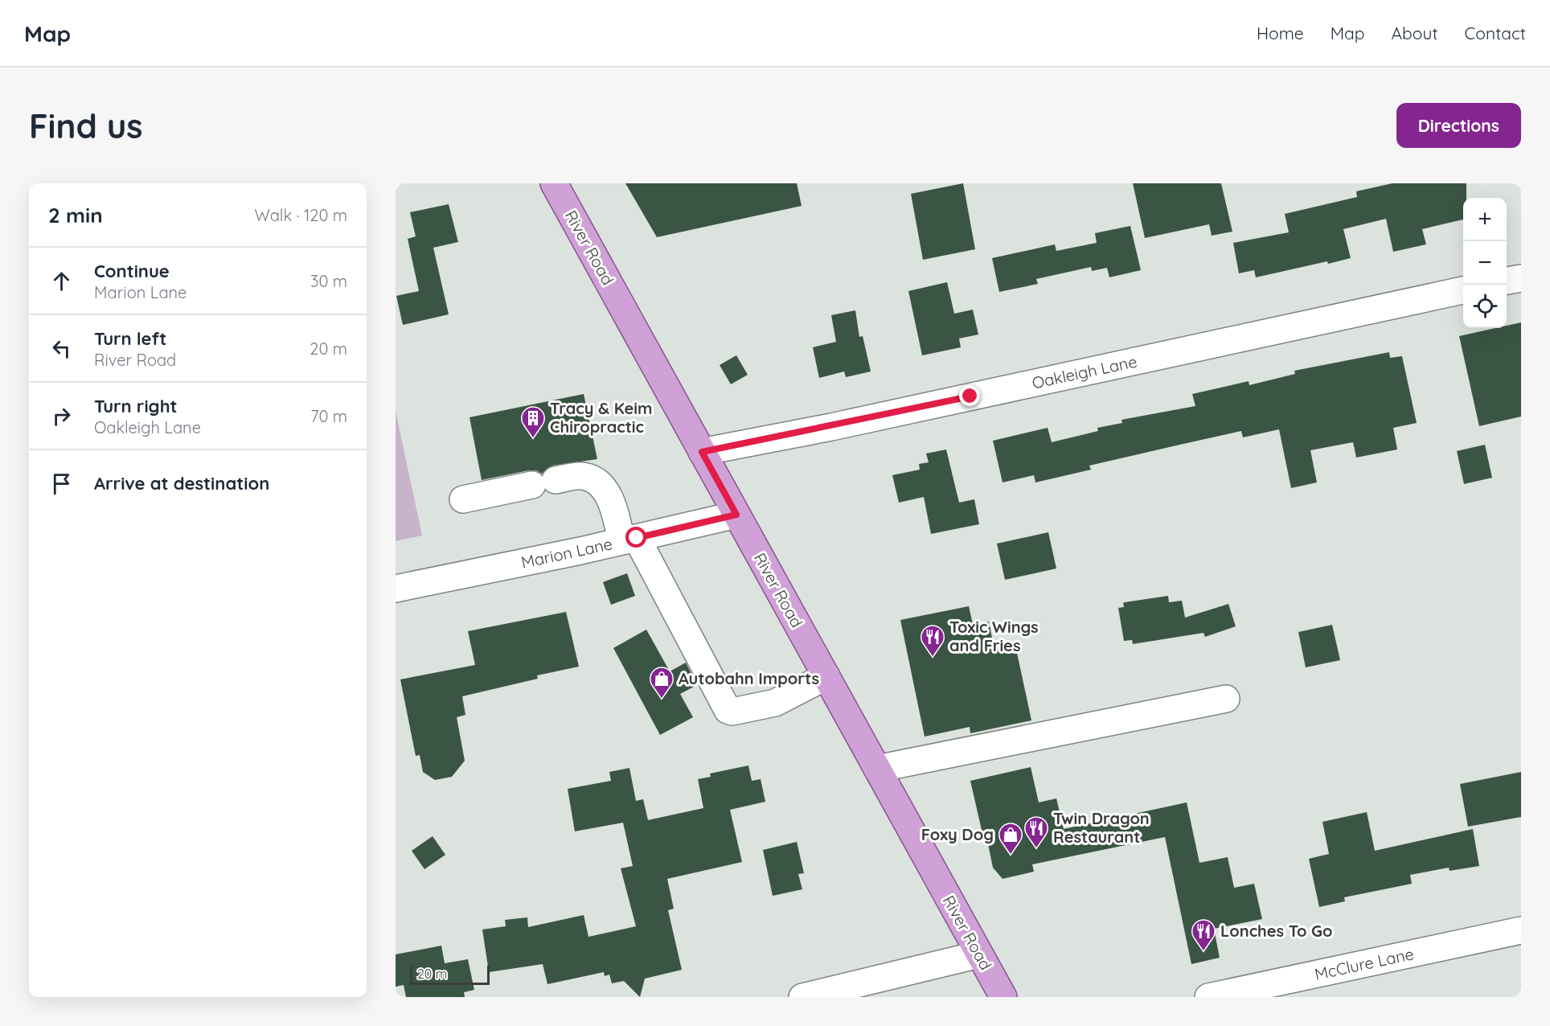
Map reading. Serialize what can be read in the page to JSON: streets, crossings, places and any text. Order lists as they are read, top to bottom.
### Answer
{
  "streets": {
    "main road": ["River Road"],
    "street": ["Oakleigh Lane", "Marion Lane", "McClure Lane"]
  },
  "crossings": [
    ["River Road", "Oakleigh Lane"],
    ["River Road", "Marion Lane"]
  ],
  "places": {
    "building": ["Tracy & Keim Chiropractic"],
    "restaurant": ["Toxic Wings and Fries", "Twin Dragon Restaurant", "Lonches To Go"],
    "shop": ["Autobahn Imports", "Foxy Dog"]
  },
  "scale_bar": "20 m",
  "page": {
    "header": "Map",
    "nav": [
      "Home",
      "Map",
      "About",
      "Contact"
    ],
    "buttons": "Directions",
    "title": "Find us",
    "heading": ["2 min", "Walk · 120 m"],
    "map_buttons": ["+", "−"],
    "list": [
      ["Continue", "Marion Lane", "30 m"],
      ["Turn left", "River Road", "20 m"],
      ["Turn right", "Oakleigh Lane", "70 m"],
      "Arrive at destination"
    ],
    "scale": "20 m"
  }
}
